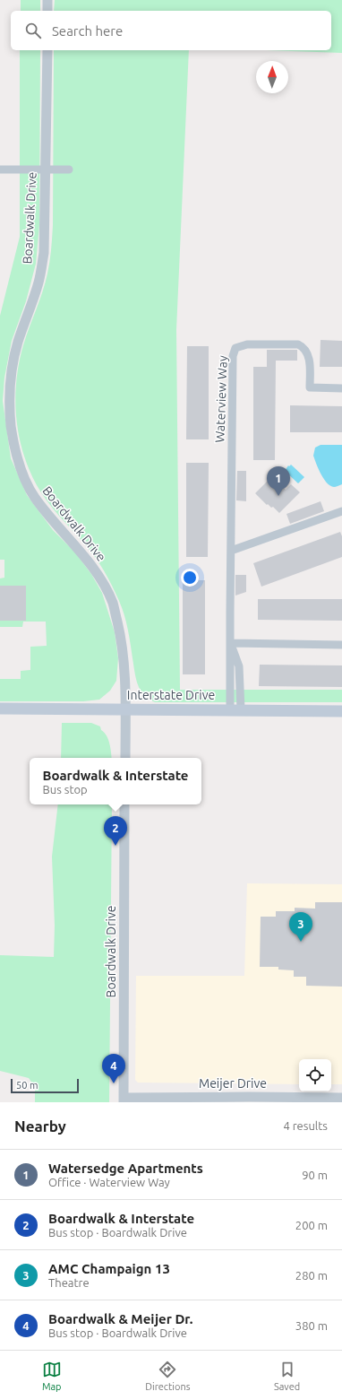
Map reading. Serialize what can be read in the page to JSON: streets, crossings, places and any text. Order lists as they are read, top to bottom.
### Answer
{
  "streets": {
    "main road": ["Interstate Drive"],
    "street": ["Boardwalk Drive", "Waterview Way", "Meijer Drive"]
  },
  "crossings": [
    ["Boardwalk Drive", "Interstate Drive"],
    ["Boardwalk Drive", "Meijer Drive"],
    ["Waterview Way", "Interstate Drive"]
  ],
  "scale_bar": "50 m",
  "north": "top",
  "page": {
    "search": "Search here",
    "pins": [
      "1",
      "2",
      "3",
      "4"
    ],
    "popup": ["Boardwalk & Interstate", "Bus stop"],
    "scale": "50 m",
    "heading": ["Nearby", "4 results"],
    "list": [
      {
        "mark": "1",
        "name": "Watersedge Apartments",
        "note": "Office · Waterview Way",
        "value": "90 m"
      },
      {
        "mark": "2",
        "name": "Boardwalk & Interstate",
        "note": "Bus stop · Boardwalk Drive",
        "value": "200 m"
      },
      {
        "mark": "3",
        "name": "AMC Champaign 13",
        "note": "Theatre",
        "value": "280 m"
      },
      {
        "mark": "4",
        "name": "Boardwalk & Meijer Dr.",
        "note": "Bus stop · Boardwalk Drive",
        "value": "380 m"
      }
    ],
    "nav": ["Map", "Directions", "Saved"]
  }
}
